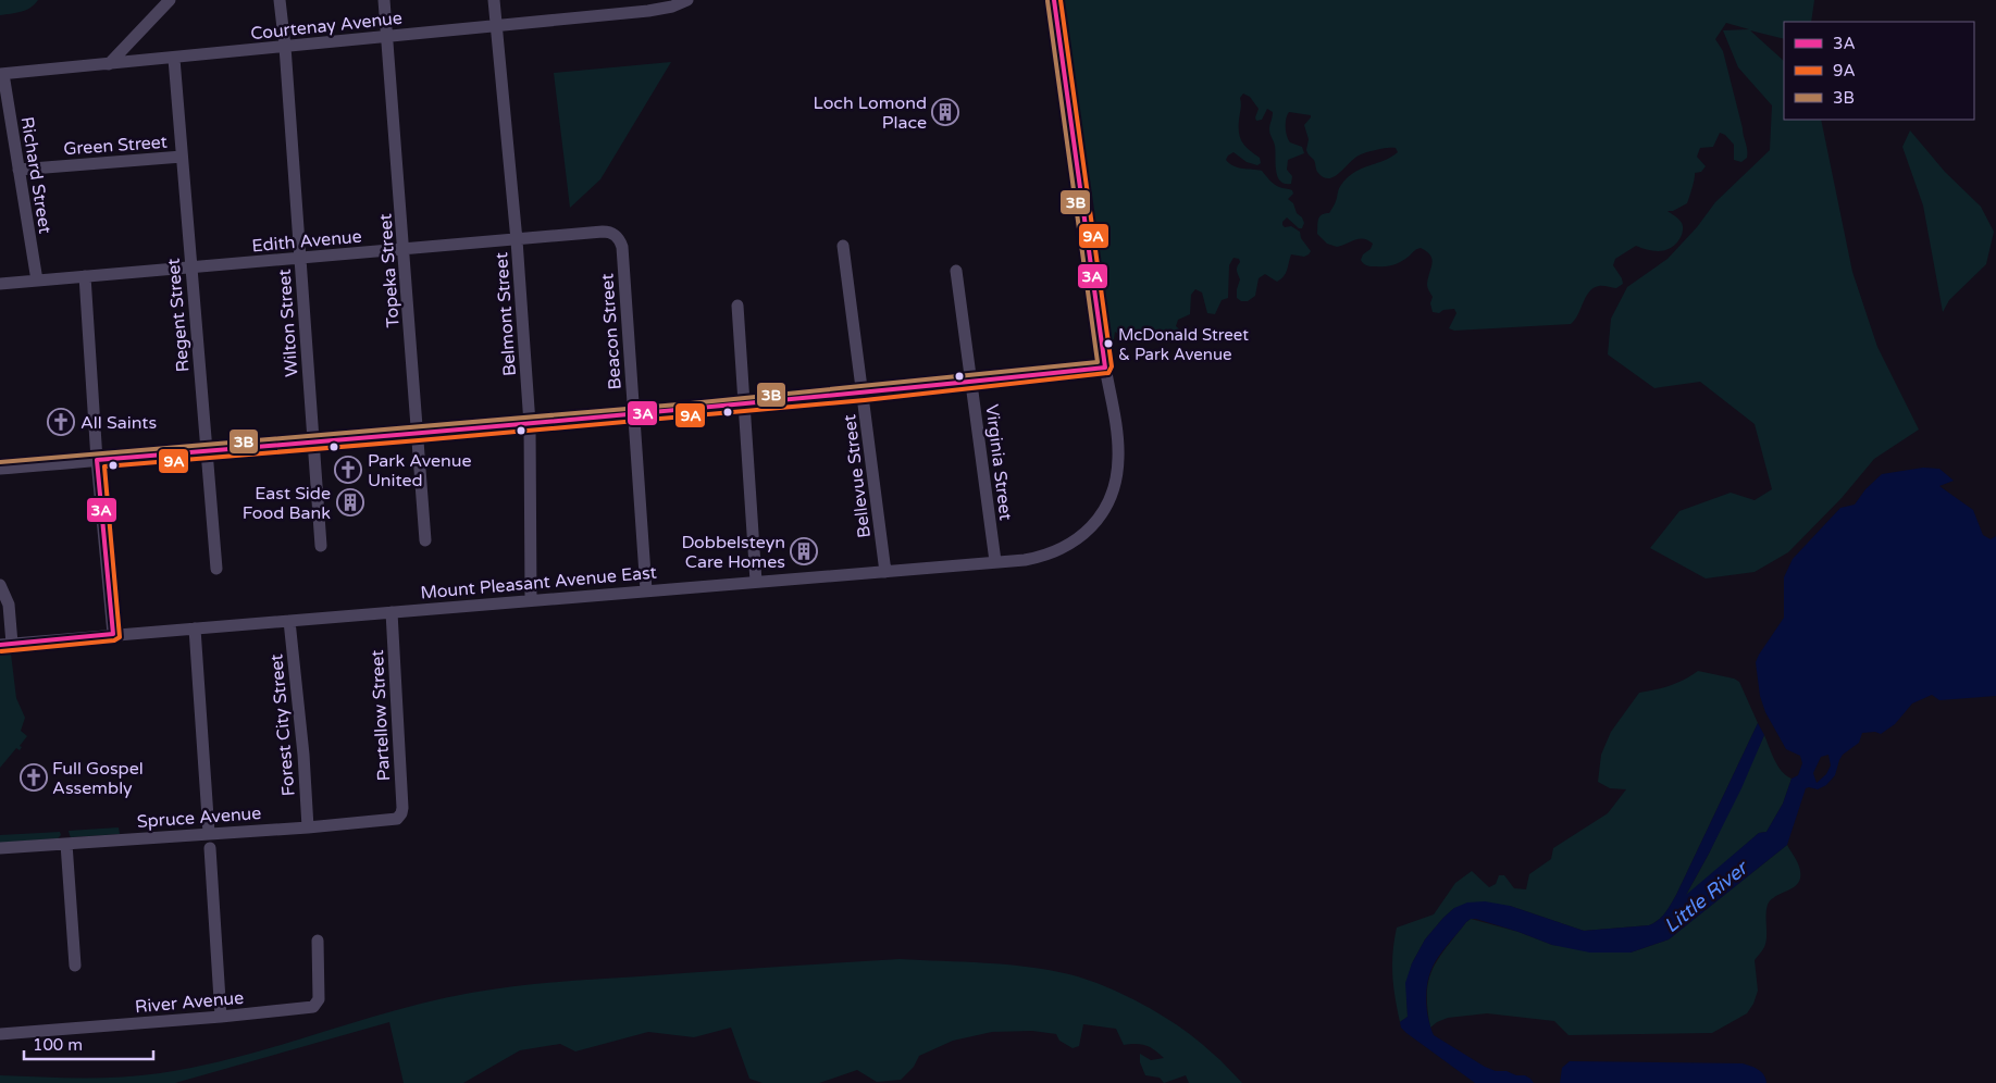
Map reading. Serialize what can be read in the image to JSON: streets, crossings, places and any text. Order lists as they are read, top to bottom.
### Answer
{
  "streets": {
    "street": [
      "Courtenay Avenue",
      "Green Street",
      "Richard Street",
      "Edith Avenue",
      "Topeka Street",
      "Belmont Street",
      "Regent Street",
      "Wilton Street",
      "Beacon Street",
      "Virginia Street",
      "Bellevue Street",
      "Mount Pleasant Avenue East",
      "Partellow Street",
      "Forest City Street",
      "Spruce Avenue",
      "River Avenue"
    ]
  },
  "crossings": [
    ["Courtenay Avenue", "Richard Street"],
    ["Courtenay Avenue", "Topeka Street"],
    ["Courtenay Avenue", "Belmont Street"],
    ["Courtenay Avenue", "Regent Street"],
    ["Courtenay Avenue", "Wilton Street"],
    ["Green Street", "Richard Street"],
    ["Green Street", "Regent Street"],
    ["Richard Street", "Edith Avenue"],
    ["Edith Avenue", "Topeka Street"],
    ["Edith Avenue", "Belmont Street"],
    ["Edith Avenue", "Regent Street"],
    ["Edith Avenue", "Wilton Street"],
    ["Edith Avenue", "Beacon Street"],
    ["Belmont Street", "Mount Pleasant Avenue East"],
    ["Beacon Street", "Mount Pleasant Avenue East"],
    ["Virginia Street", "Mount Pleasant Avenue East"],
    ["Bellevue Street", "Mount Pleasant Avenue East"],
    ["Mount Pleasant Avenue East", "Partellow Street"],
    ["Mount Pleasant Avenue East", "Forest City Street"],
    ["Partellow Street", "Spruce Avenue"],
    ["Forest City Street", "Spruce Avenue"]
  ],
  "water": ["Little River"],
  "places": {
    "building": ["Loch Lomond Place", "East Side Food Bank", "Dobbelsteyn Care Homes"],
    "other": ["McDonald Street & Park Avenue"],
    "church": ["All Saints", "Park Avenue United", "Full Gospel Assembly"]
  },
  "lines": ["transit line 3A", "transit line 9A", "transit line 3B"],
  "legend": ["3A", "9A", "3B"],
  "scale_bar": "100 m"
}
